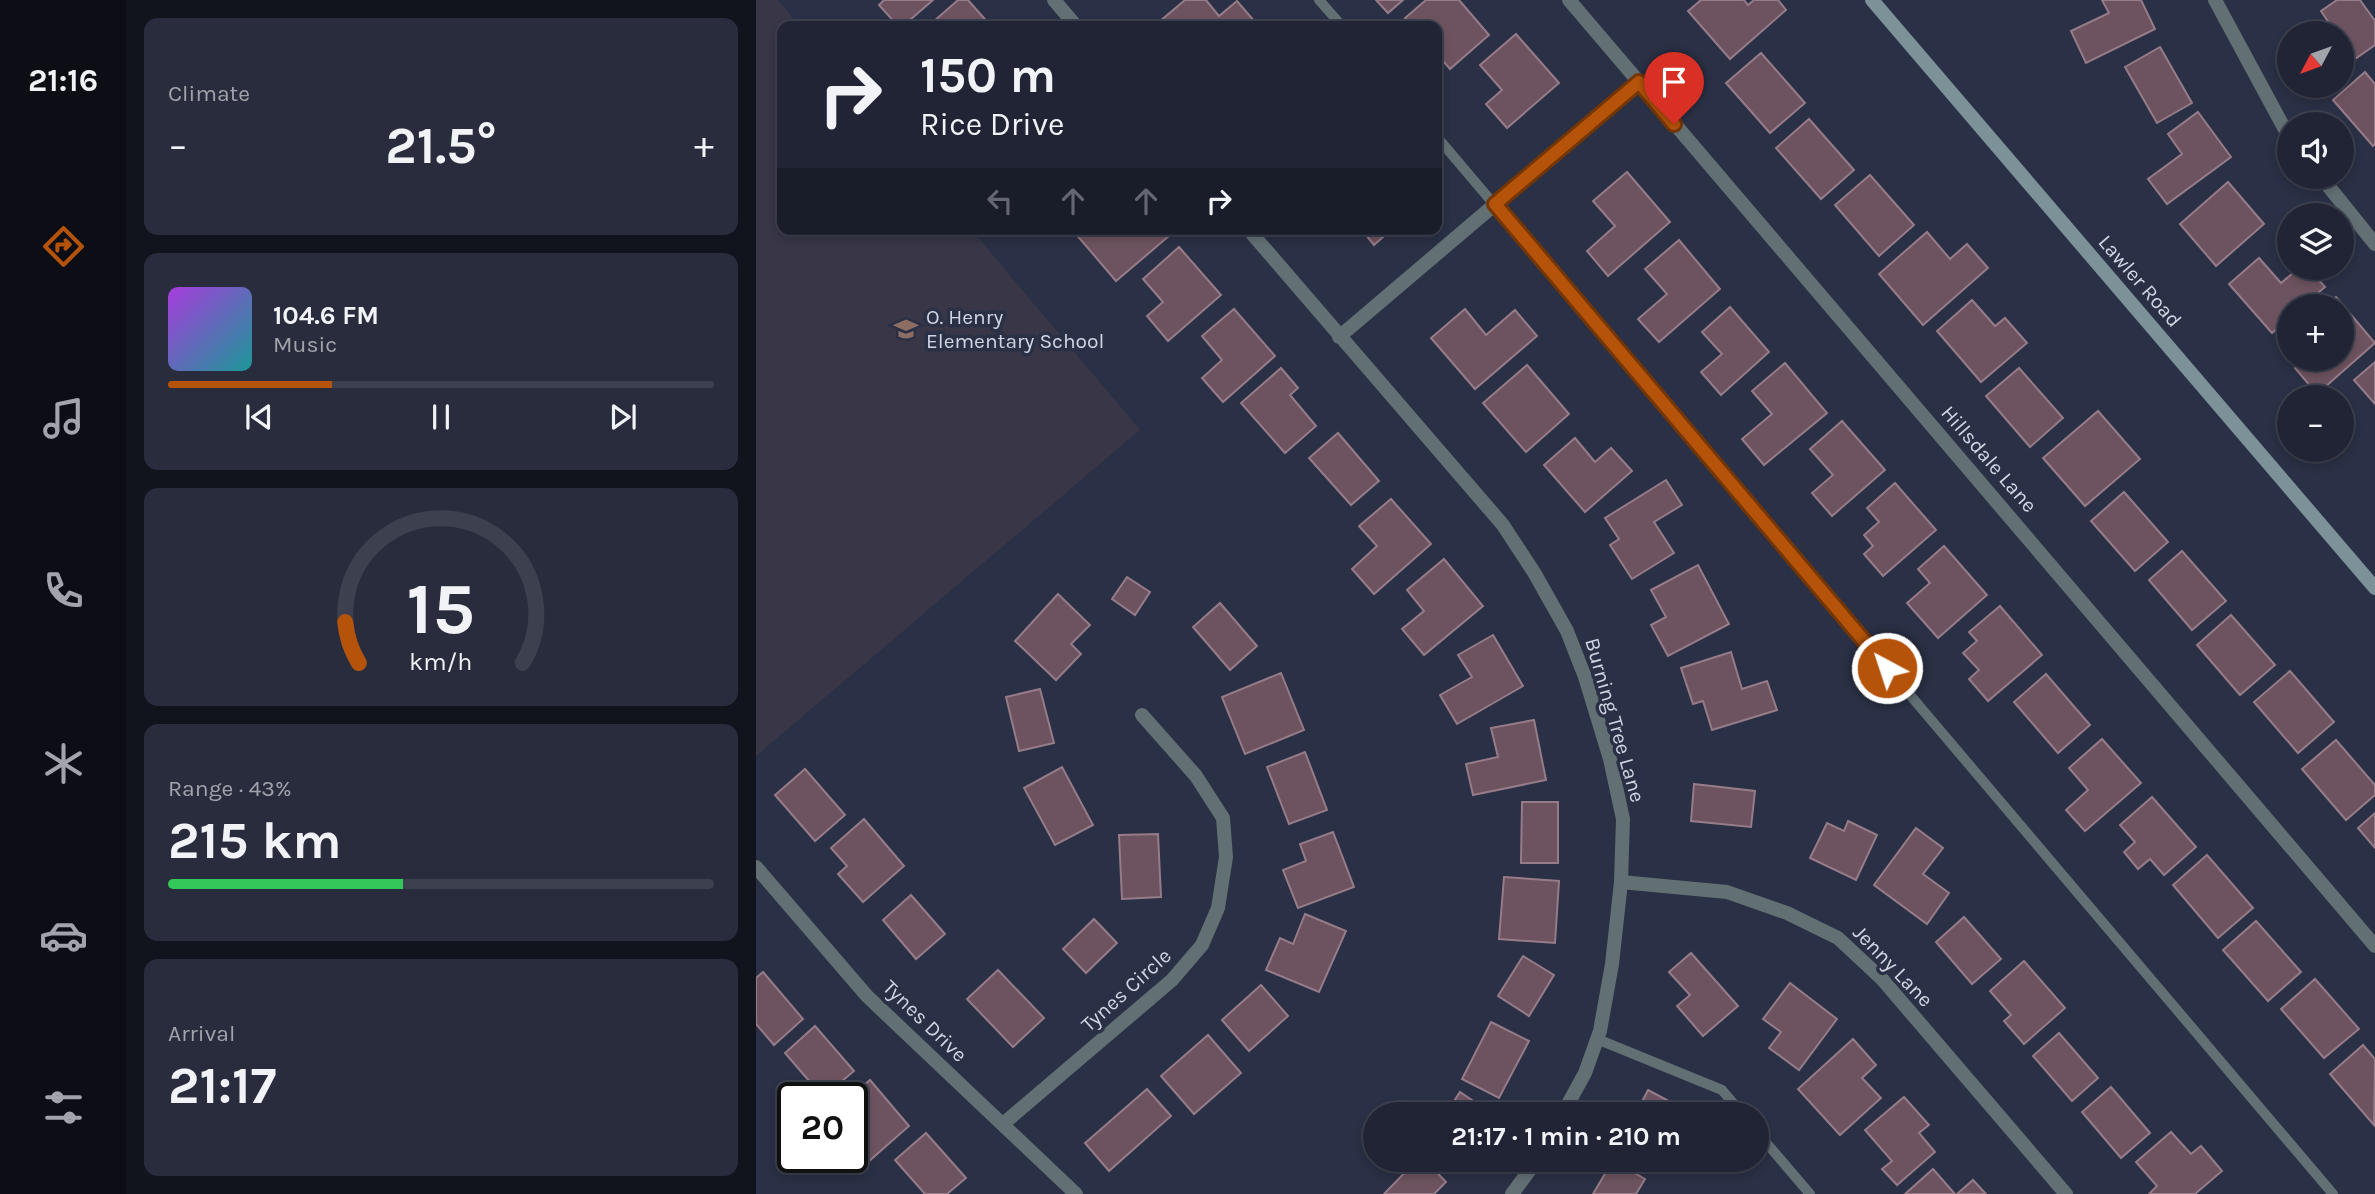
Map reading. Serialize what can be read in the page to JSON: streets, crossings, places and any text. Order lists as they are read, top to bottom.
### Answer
{
  "streets": {
    "street": [
      "Lawler Road",
      "Hillsdale Lane",
      "Burning Tree Lane",
      "Jenny Lane",
      "Tynes Circle",
      "Tynes Drive"
    ]
  },
  "crossings": [
    ["Burning Tree Lane", "Jenny Lane"],
    ["Tynes Circle", "Tynes Drive"]
  ],
  "places": {
    "school or university": ["O. Henry Elementary School"]
  },
  "north": "bottom left",
  "page": {
    "tabs": "21:16",
    "tile": [
      "Climate",
      ["Range · 43%", "215 km"],
      ["Arrival", "21:17"]
    ],
    "map_buttons": ["+", "−"],
    "turn": ["150 m", "Rice Drive"],
    "heat": ["−", "21.5°", "+"],
    "song": ["104.6 FM", "Music"],
    "limit": "20",
    "trip": "21:17 · 1 min · 210 m",
    "gauge": ["15", "km/h"]
  }
}
